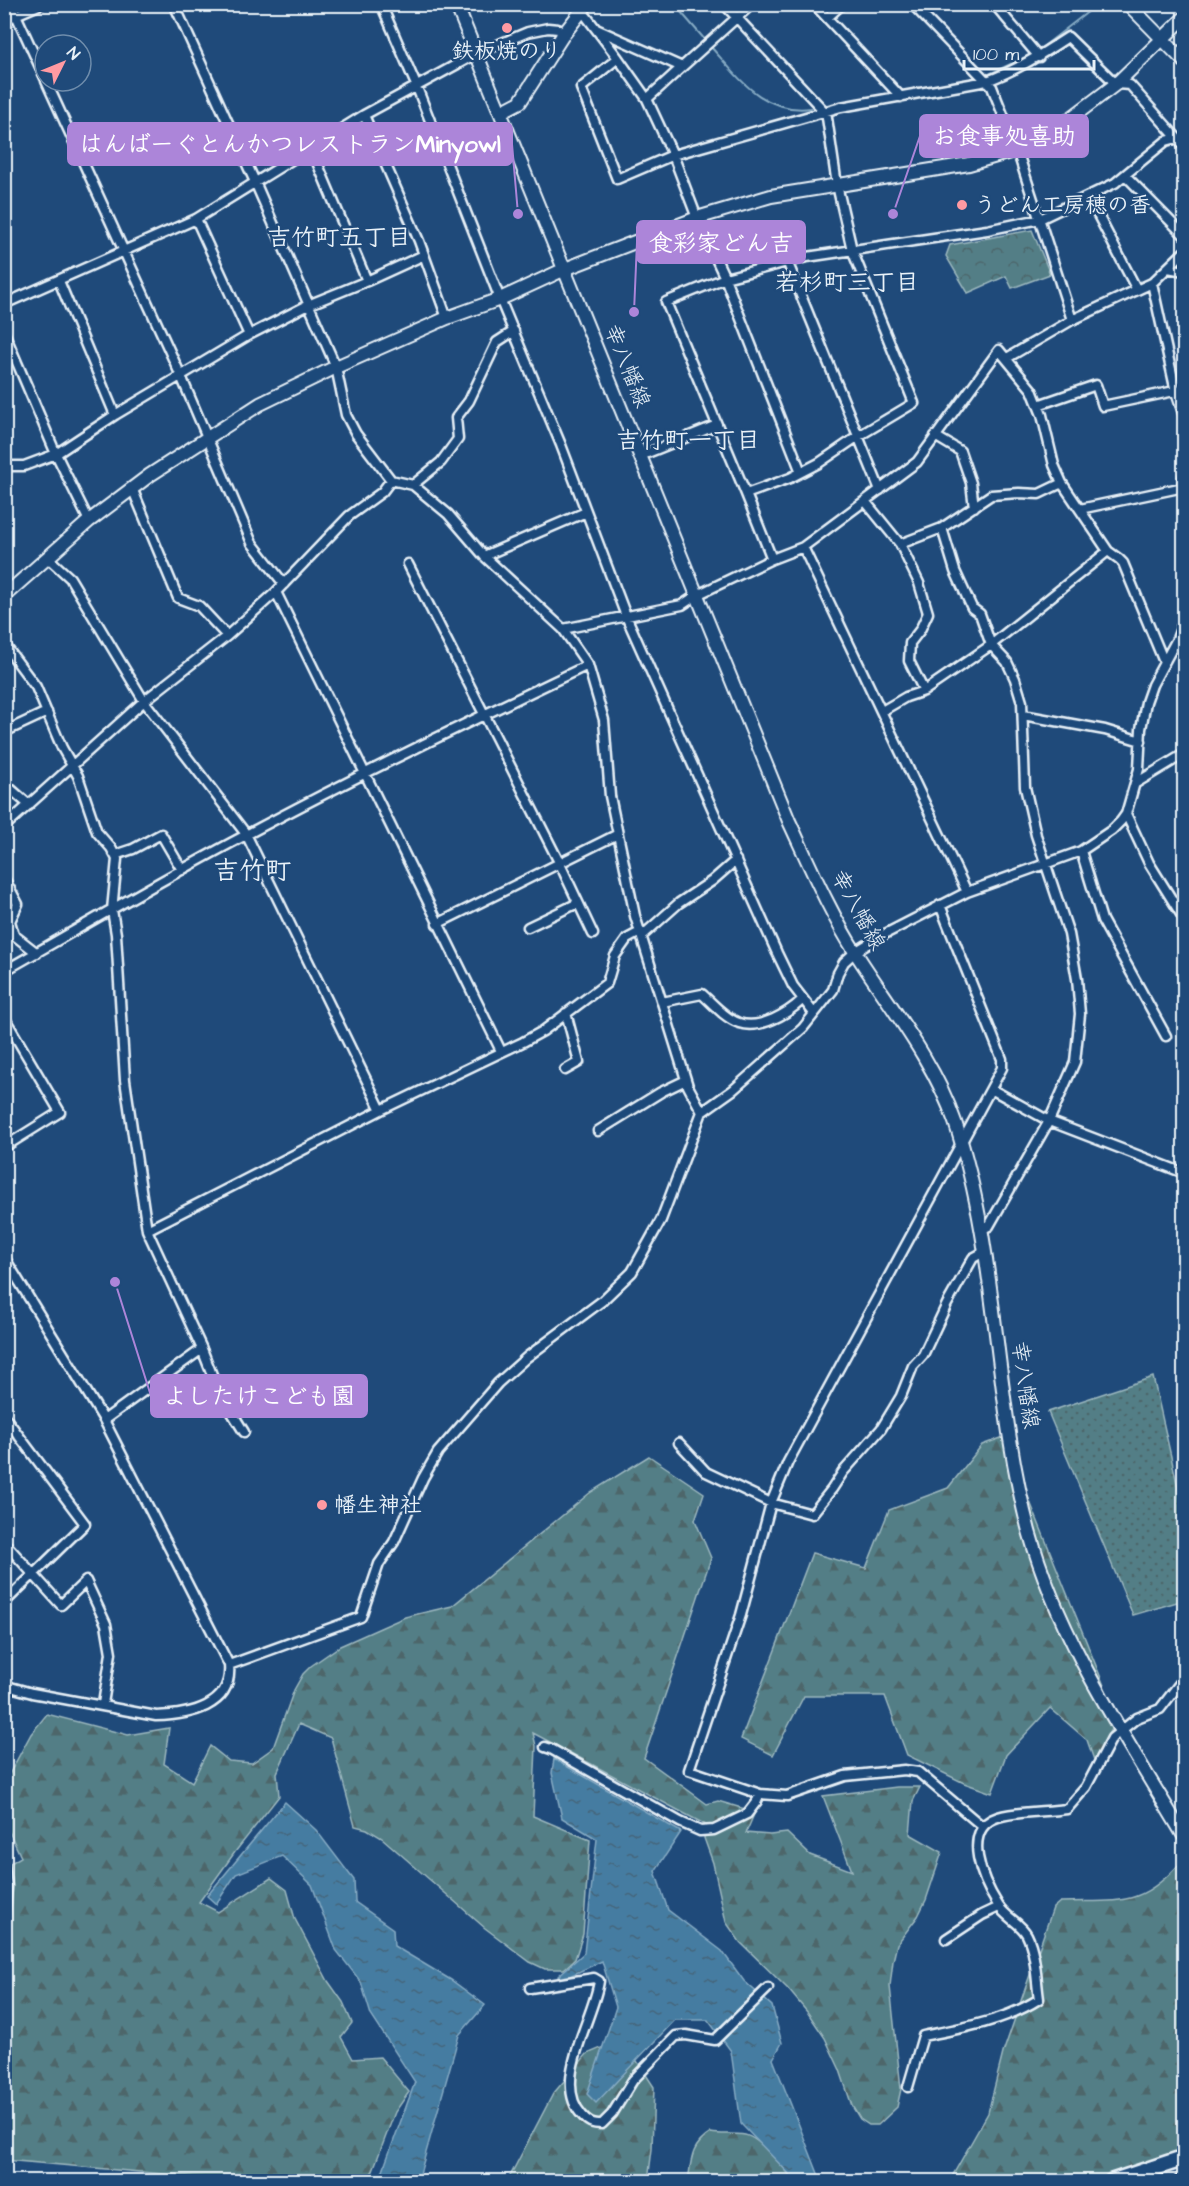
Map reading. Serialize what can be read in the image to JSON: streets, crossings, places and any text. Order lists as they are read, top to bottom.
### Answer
{
  "streets": {
    "street": ["幸八幡線"]
  },
  "districts": [
    "吉竹町五丁目",
    "若杉町三丁目",
    "吉竹町一丁目",
    "吉竹町"
  ],
  "places": [
    "鉄板焼のり",
    "うどん工房穂の香",
    "はんばーぐとんかつレストランMinyowl",
    "お食事処喜助",
    "食彩家どん吉",
    "よしたけこども園",
    "幡生神社"
  ],
  "scale_bar": "100 m",
  "north": "top right"
}
